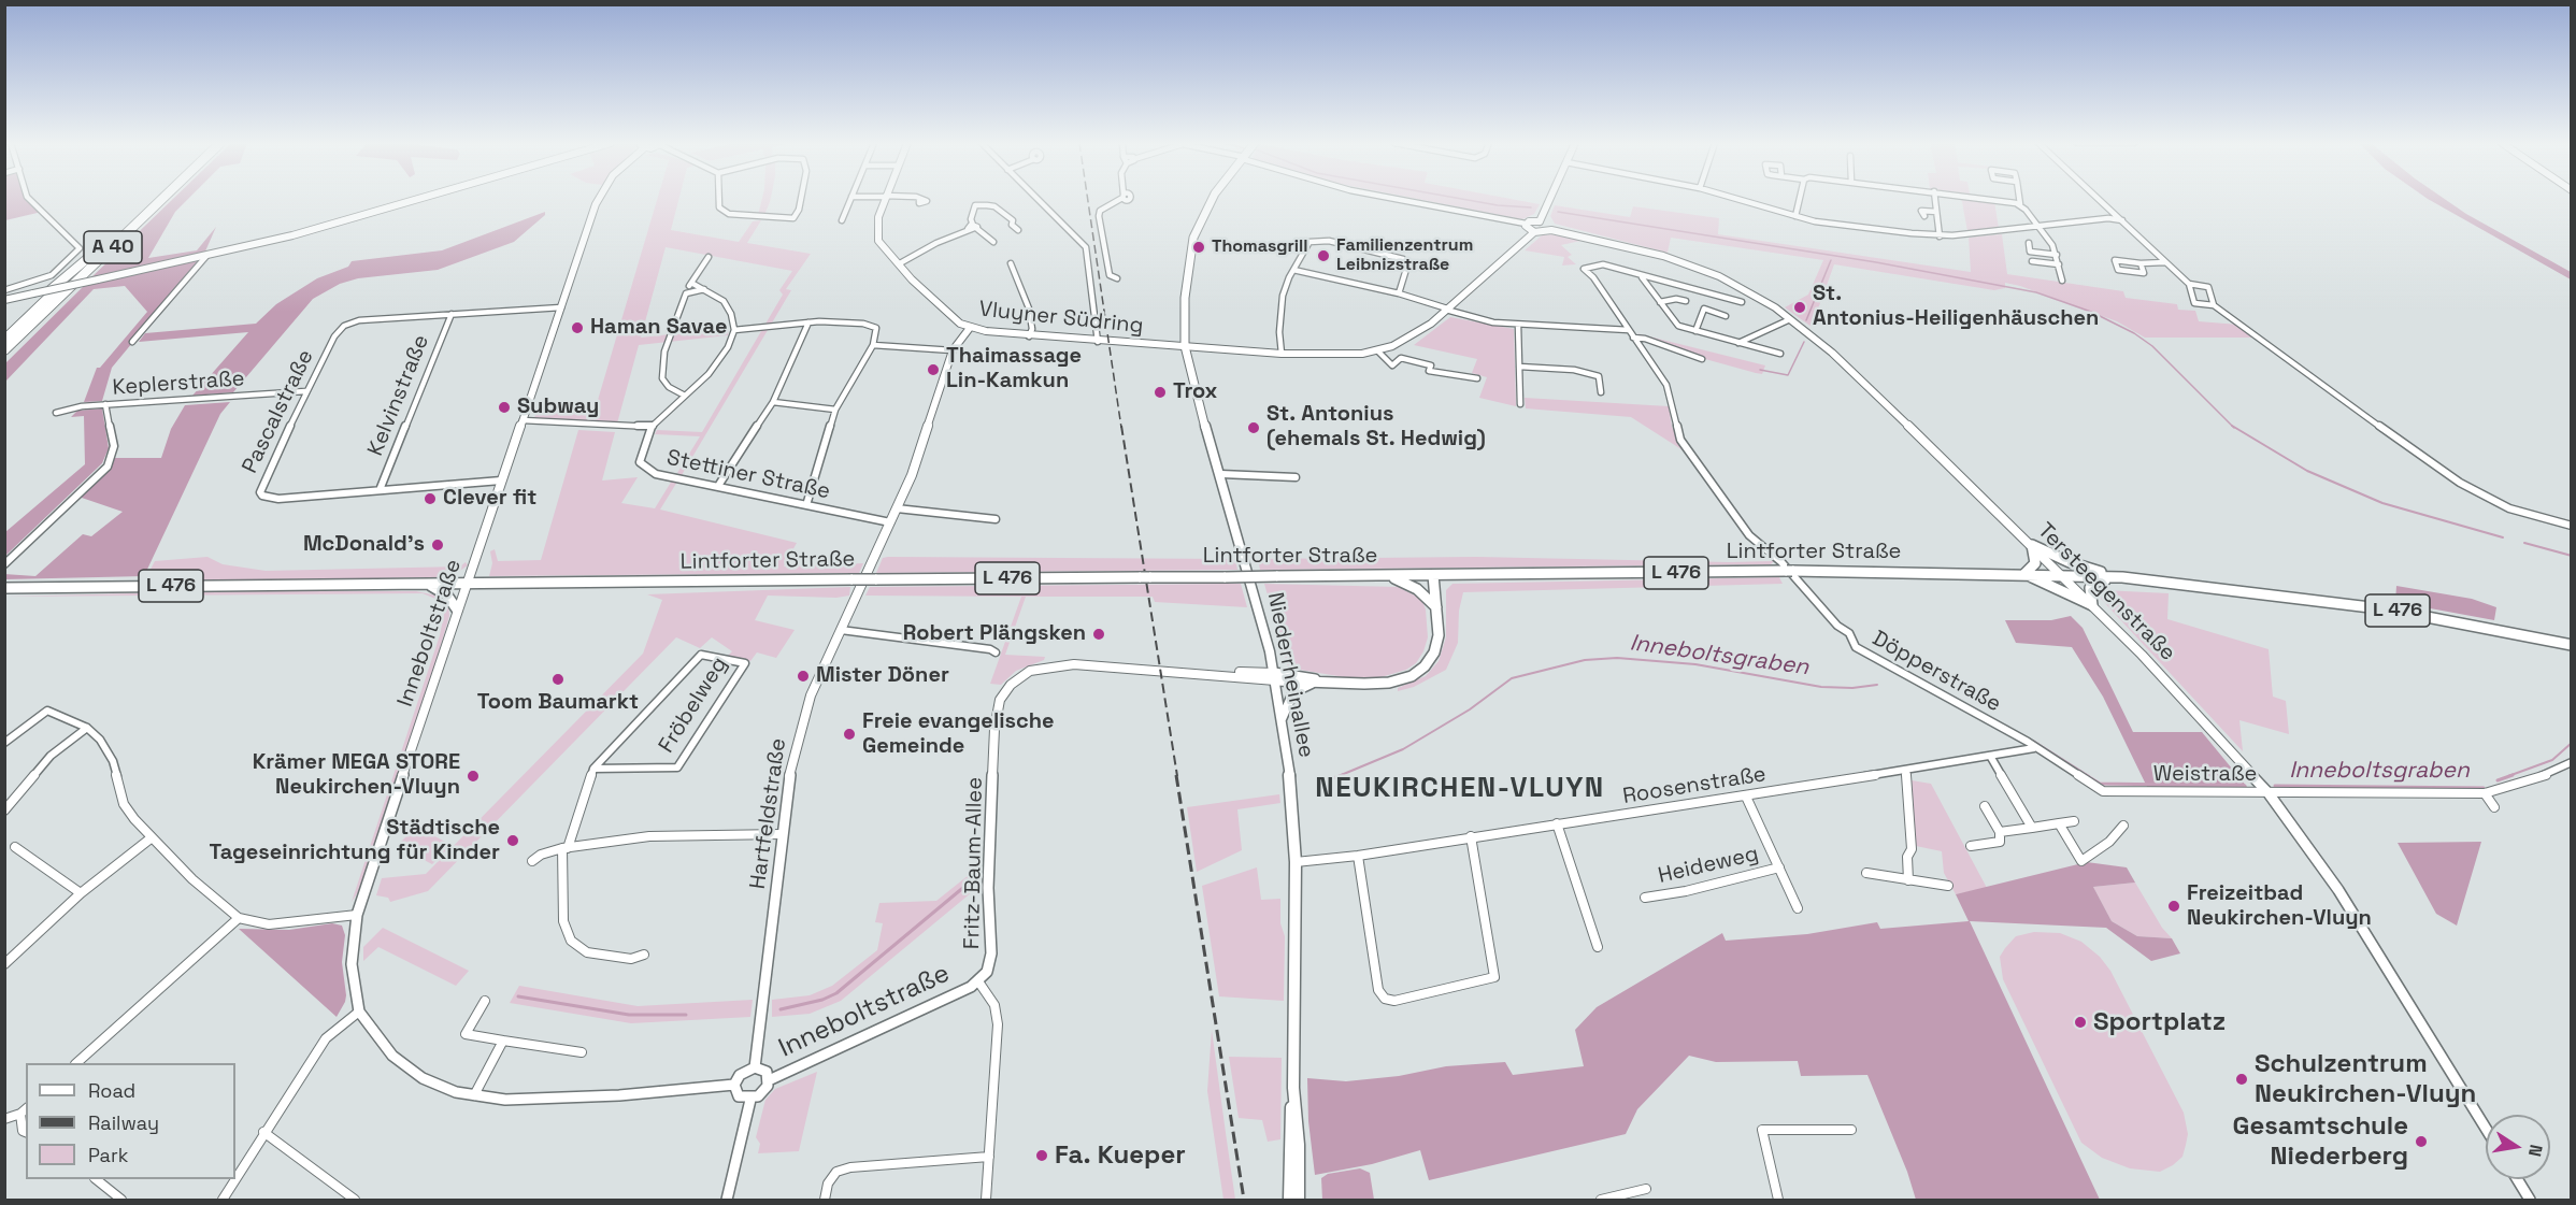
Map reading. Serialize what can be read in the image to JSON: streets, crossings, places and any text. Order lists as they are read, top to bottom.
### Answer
{
  "streets": {
    "highway": ["A 40"],
    "main road": ["Lintforter Straße", "L 476", "Niederrheinallee"],
    "street": [
      "Vluyner Südring",
      "Keplerstraße",
      "Kelvinstraße",
      "Pascalstraße",
      "Stettiner Straße",
      "Tersteegenstraße",
      "Inneboltstraße",
      "Döpperstraße",
      "Fröbelweg",
      "Weistraße",
      "Roosenstraße",
      "Hartfeldstraße",
      "Fritz-Baum-Allee",
      "Heideweg"
    ]
  },
  "crossings": [
    ["Vluyner Südring", "Tersteegenstraße"],
    ["Vluyner Südring", "Niederrheinallee"],
    ["Vluyner Südring", "Hartfeldstraße"],
    ["Keplerstraße", "Pascalstraße"],
    ["Kelvinstraße", "Pascalstraße"],
    ["Pascalstraße", "Inneboltstraße"],
    ["Stettiner Straße", "Hartfeldstraße"],
    ["Lintforter Straße", "Tersteegenstraße"],
    ["Lintforter Straße", "Inneboltstraße"],
    ["Tersteegenstraße", "Weistraße"],
    ["Inneboltstraße", "Hartfeldstraße"],
    ["Inneboltstraße", "Fritz-Baum-Allee"],
    ["Döpperstraße", "Weistraße"],
    ["Döpperstraße", "Roosenstraße"],
    ["Niederrheinallee", "Roosenstraße"],
    ["Niederrheinallee", "Fritz-Baum-Allee"],
    ["Weistraße", "Roosenstraße"]
  ],
  "districts": ["NEUKIRCHEN-VLUYN"],
  "water": ["Inneboltsgraben"],
  "places": [
    "Thomasgrill",
    "Familienzentrum Leibnizstraße",
    "St. Antonius-Heiligenhäuschen",
    "Haman Savae",
    "Thaimassage Lin-Kamkun",
    "Trox",
    "Subway",
    "St. Antonius (ehemals St. Hedwig)",
    "Clever fit",
    "McDonald's",
    "Robert Plängsken",
    "Mister Döner",
    "Toom Baumarkt",
    "Freie evangelische Gemeinde",
    "Krämer MEGA STORE Neukirchen-Vluyn",
    "Städtische Tageseinrichtung für Kinder",
    "Freizeitbad Neukirchen-Vluyn",
    "Sportplatz",
    "Schulzentrum Neukirchen-Vluyn",
    "Gesamtschule Niederberg",
    "Fa. Kueper"
  ],
  "legend": ["Road", "Railway", "Park"],
  "north": "right"
}
